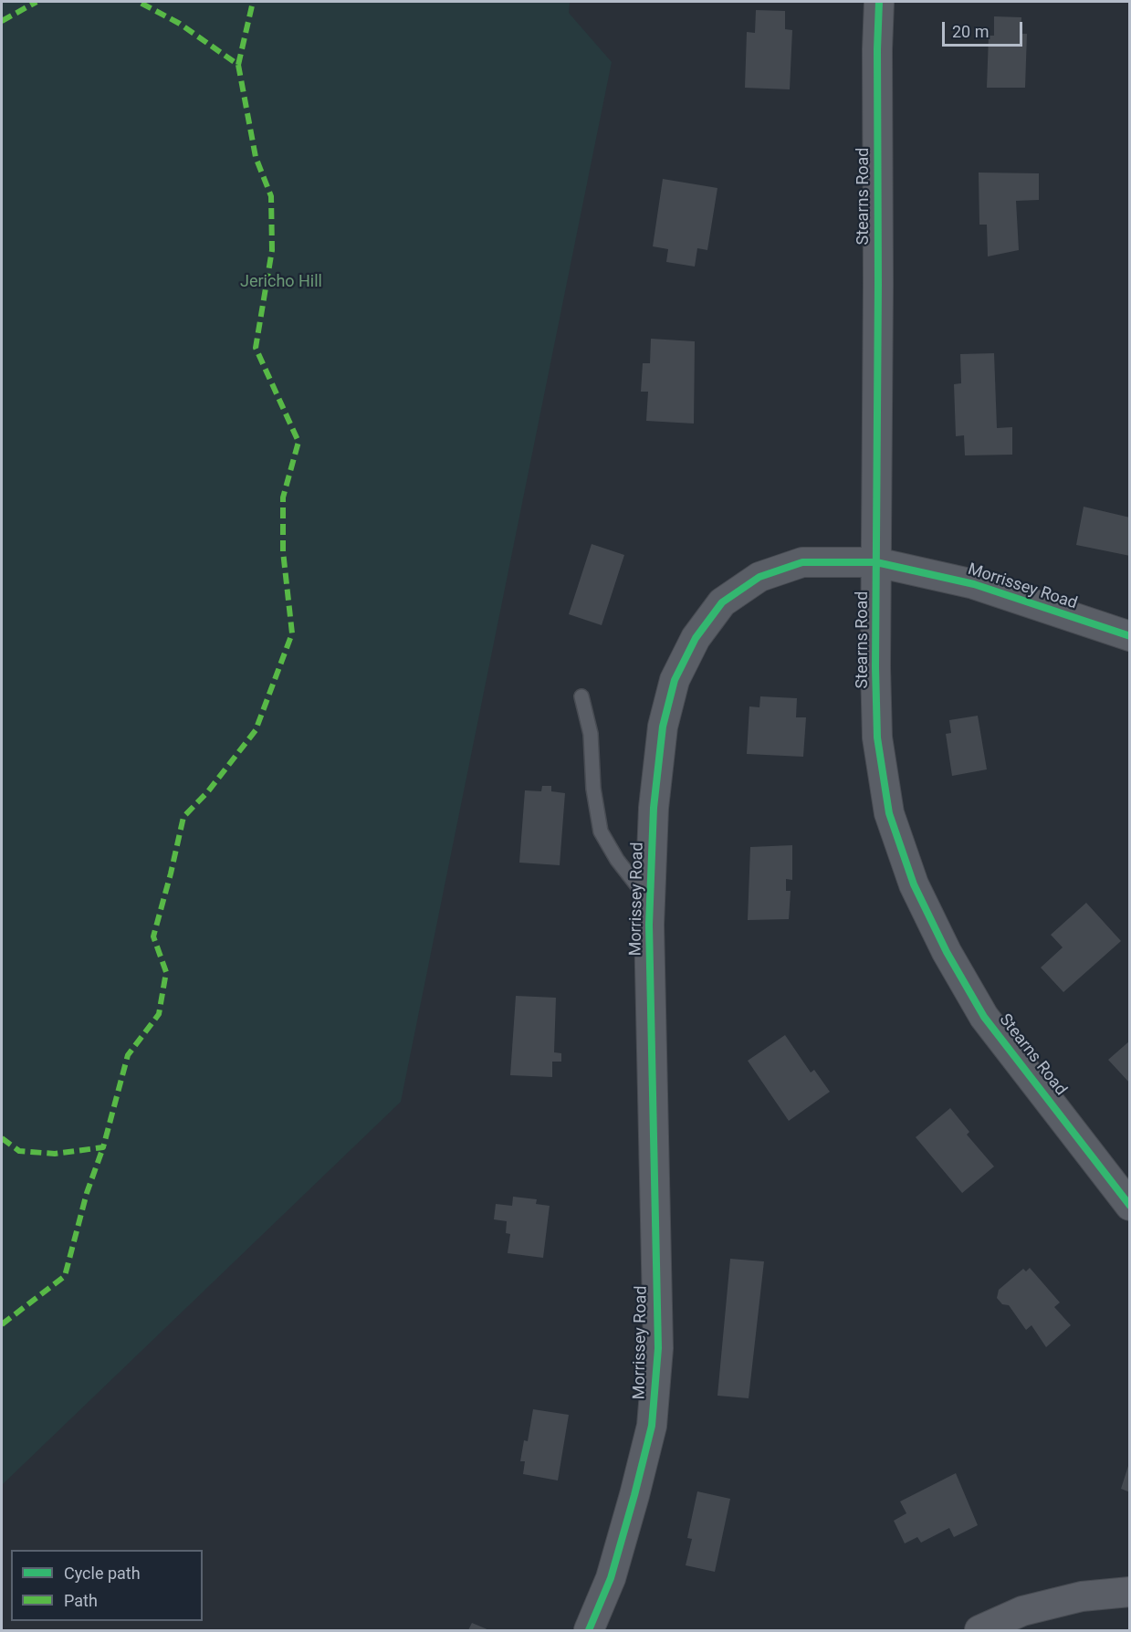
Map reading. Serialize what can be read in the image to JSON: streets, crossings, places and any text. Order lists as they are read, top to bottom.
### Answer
{
  "streets": {
    "street": ["Stearns Road", "Morrissey Road"]
  },
  "crossings": [
    ["Stearns Road", "Morrissey Road"]
  ],
  "parks": ["Jericho Hill"],
  "legend": ["Cycle path", "Path"],
  "scale_bar": "20 m"
}
